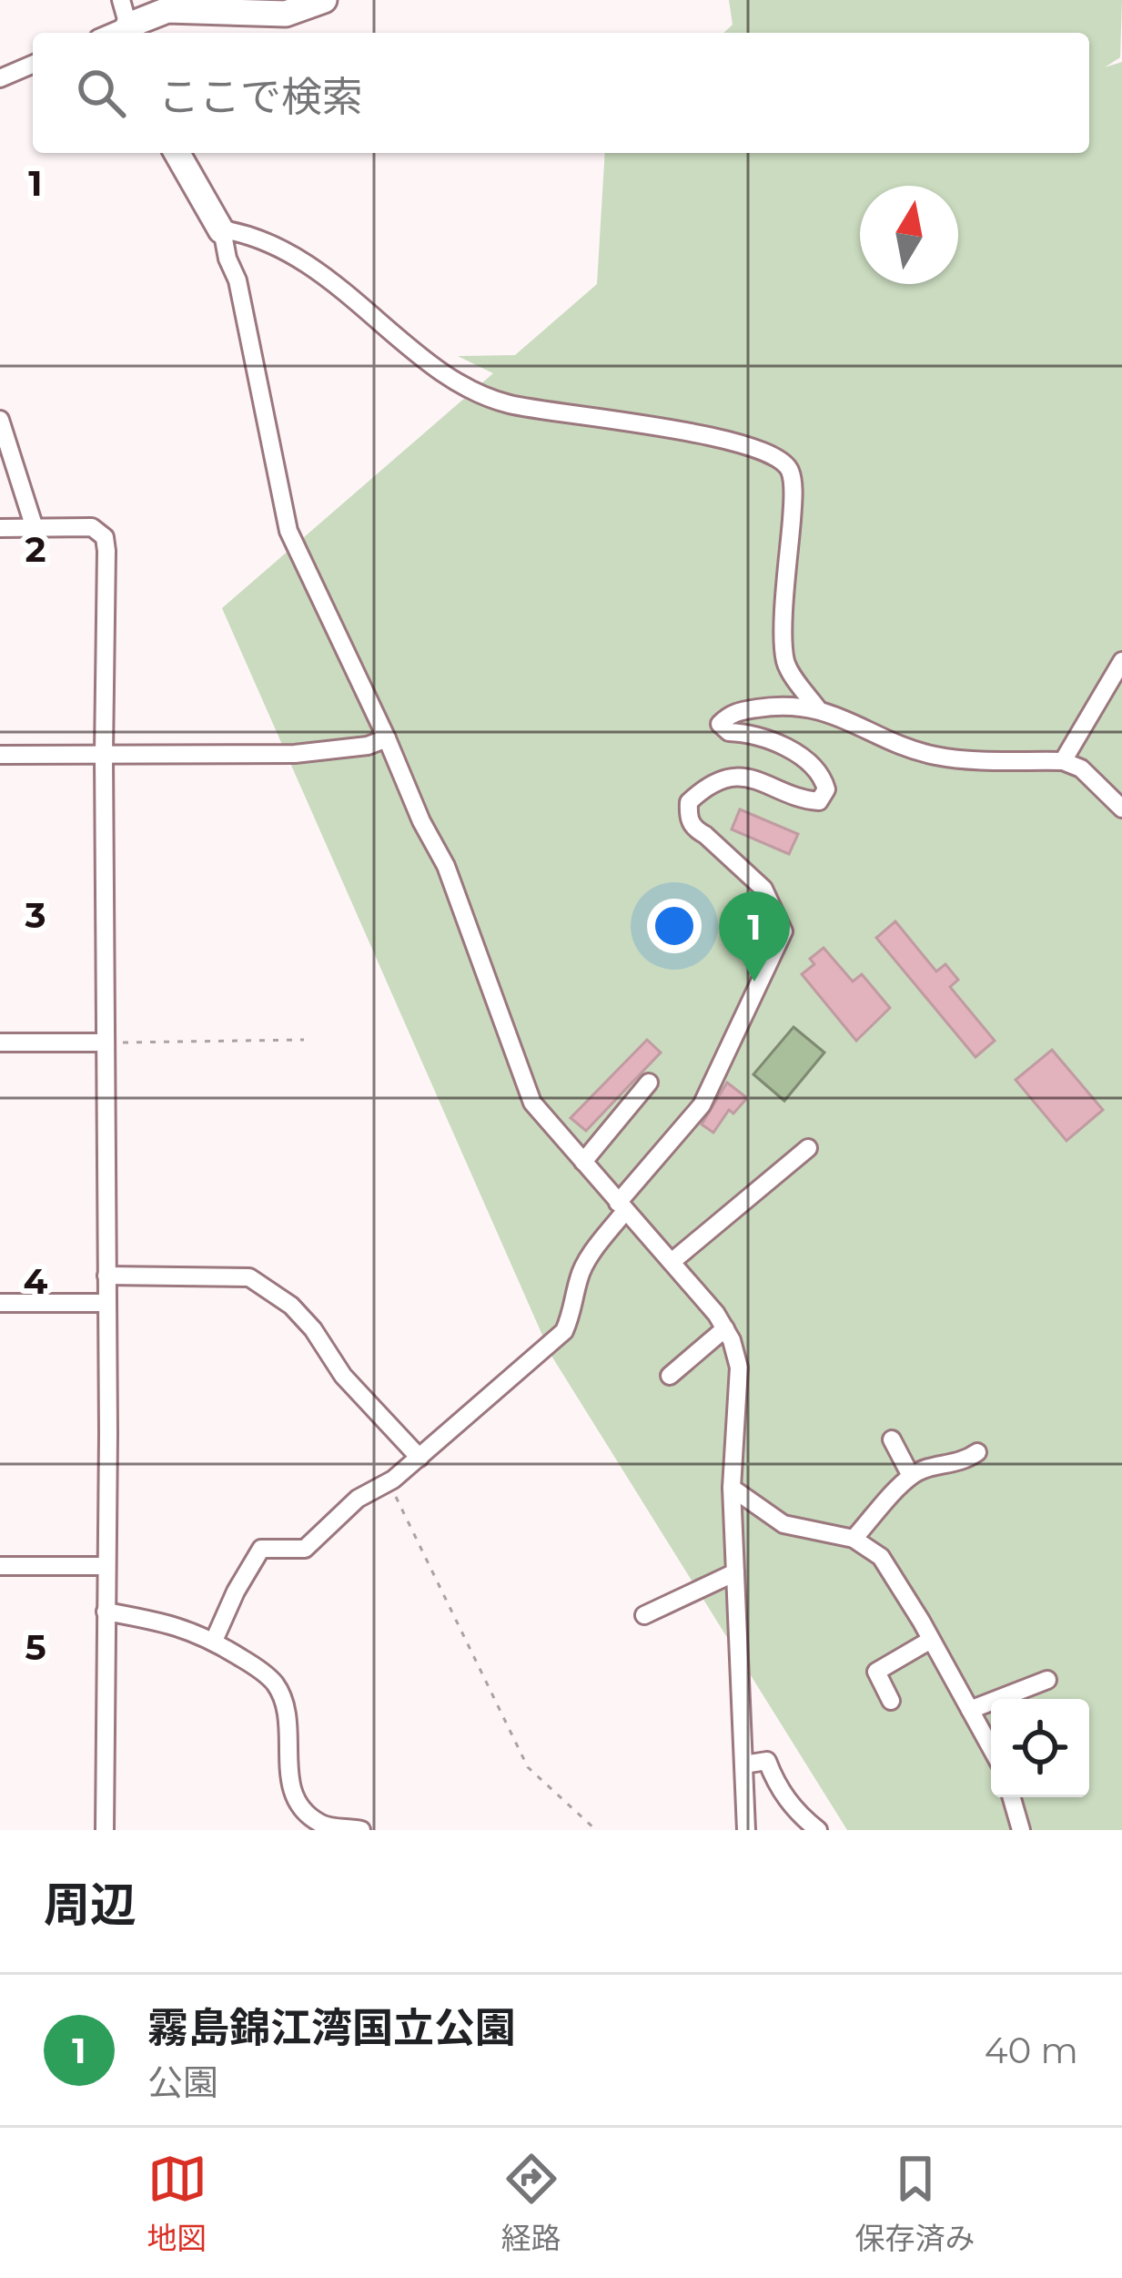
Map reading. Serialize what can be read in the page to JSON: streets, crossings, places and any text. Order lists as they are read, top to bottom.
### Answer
{
  "north": "top",
  "page": {
    "search": "ここで検索",
    "pins": "1",
    "heading": "周辺",
    "list": [
      {
        "mark": "1",
        "name": "霧島錦江湾国立公園",
        "note": "公園",
        "value": "40 m"
      }
    ],
    "nav": ["地図", "経路", "保存済み"]
  },
  "grid": {
    "rows": [
      "1",
      "2",
      "3",
      "4",
      "5"
    ]
  }
}
